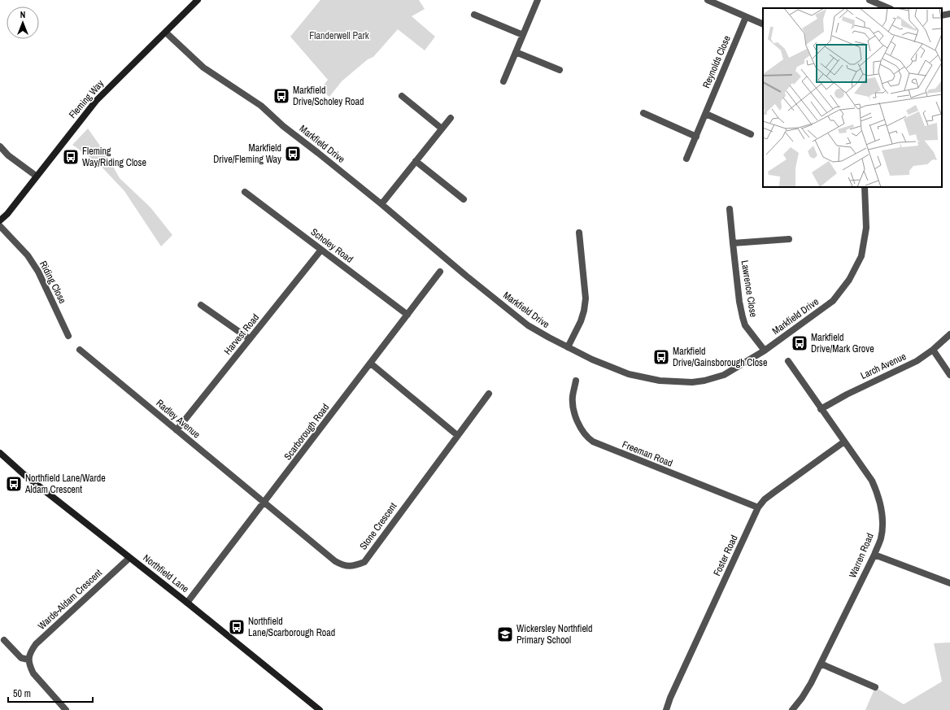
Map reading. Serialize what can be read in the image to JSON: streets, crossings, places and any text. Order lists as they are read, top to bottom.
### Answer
{
  "streets": {
    "street": [
      "Reynolds Close",
      "Fleming Way",
      "Markfield Drive",
      "Scholey Road",
      "Riding Close",
      "Lawrence Close",
      "Harvest Road",
      "Larch Avenue",
      "Radley Avenue",
      "Scarborough Road",
      "Freeman Road",
      "Stone Crescent",
      "Foster Road",
      "Warren Road",
      "Northfield Lane",
      "Warde-Aldam Crescent"
    ]
  },
  "crossings": [
    ["Fleming Way", "Markfield Drive"],
    ["Markfield Drive", "Lawrence Close"],
    ["Scholey Road", "Harvest Road"],
    ["Scholey Road", "Scarborough Road"],
    ["Harvest Road", "Radley Avenue"],
    ["Larch Avenue", "Warren Road"],
    ["Radley Avenue", "Scarborough Road"],
    ["Radley Avenue", "Stone Crescent"],
    ["Scarborough Road", "Stone Crescent"],
    ["Scarborough Road", "Northfield Lane"],
    ["Freeman Road", "Foster Road"],
    ["Foster Road", "Warren Road"],
    ["Northfield Lane", "Warde-Aldam Crescent"]
  ],
  "parks": ["Flanderwell Park"],
  "places": {
    "bus stop": [
      "Markfield Drive/Scholey Road",
      "Markfield Drive/Fleming Way",
      "Fleming Way/Riding Close",
      "Markfield Drive/Mark Grove",
      "Markfield Drive/Gainsborough Close",
      "Northfield Lane/Warde Aldam Crescent",
      "Northfield Lane/Scarborough Road"
    ],
    "school or university": ["Wickersley Northfield Primary School"]
  },
  "scale_bar": "50 m",
  "north": "top"
}
